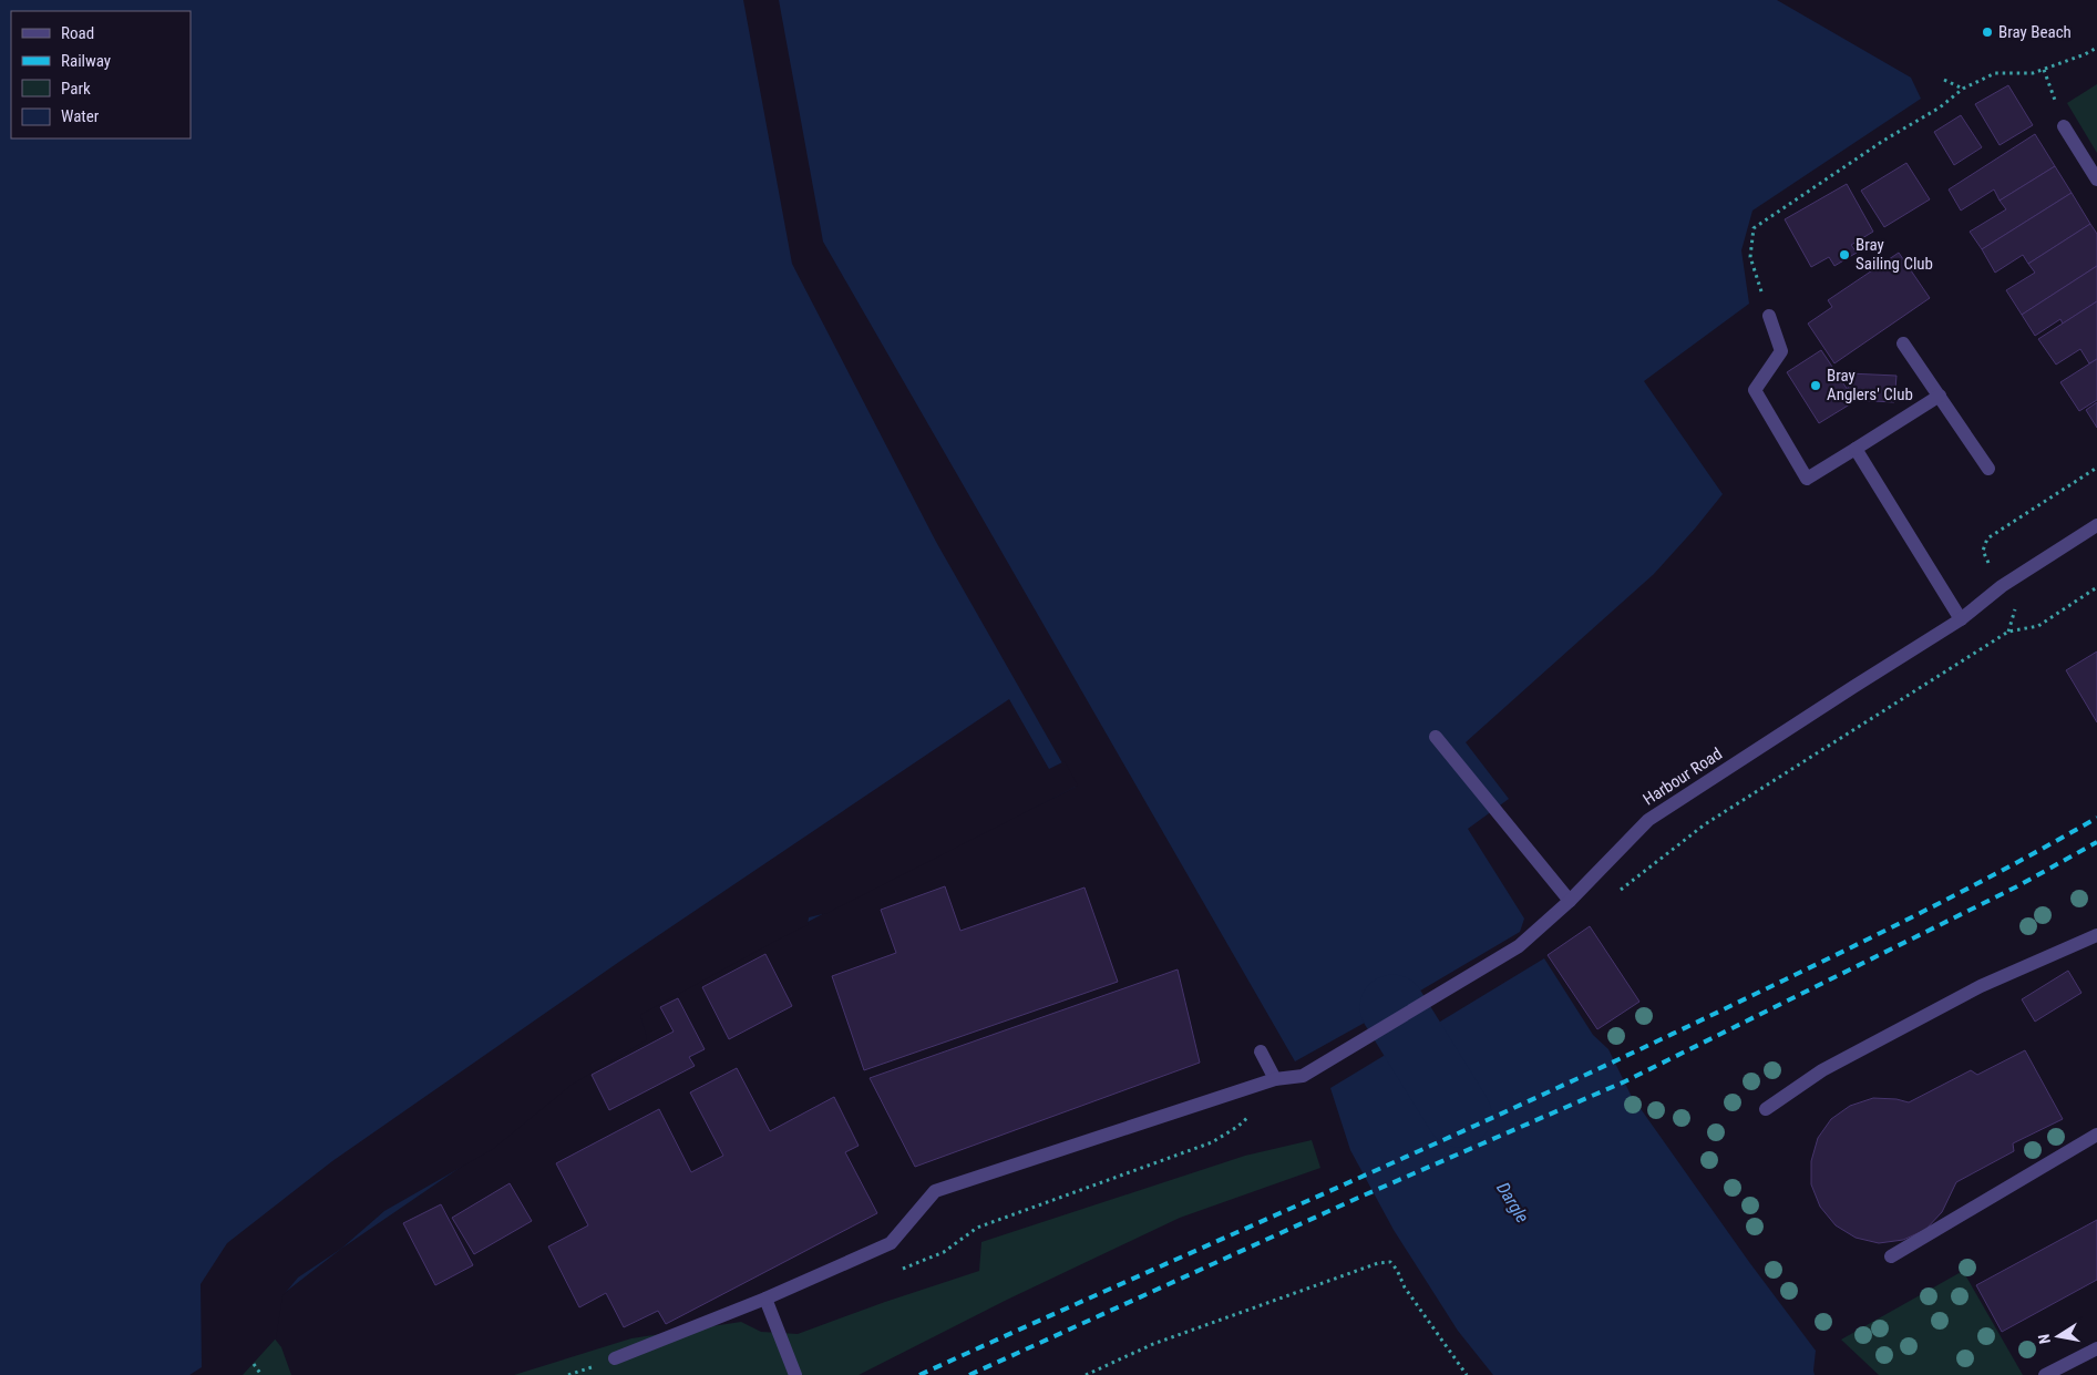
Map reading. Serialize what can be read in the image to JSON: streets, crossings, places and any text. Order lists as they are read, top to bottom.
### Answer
{
  "streets": {
    "street": ["Harbour Road"]
  },
  "water": ["Dargle"],
  "places": ["Bray Beach", "Bray Sailing Club", "Bray Anglers' Club"],
  "legend": [
    "Road",
    "Railway",
    "Park",
    "Water"
  ],
  "north": "left"
}
